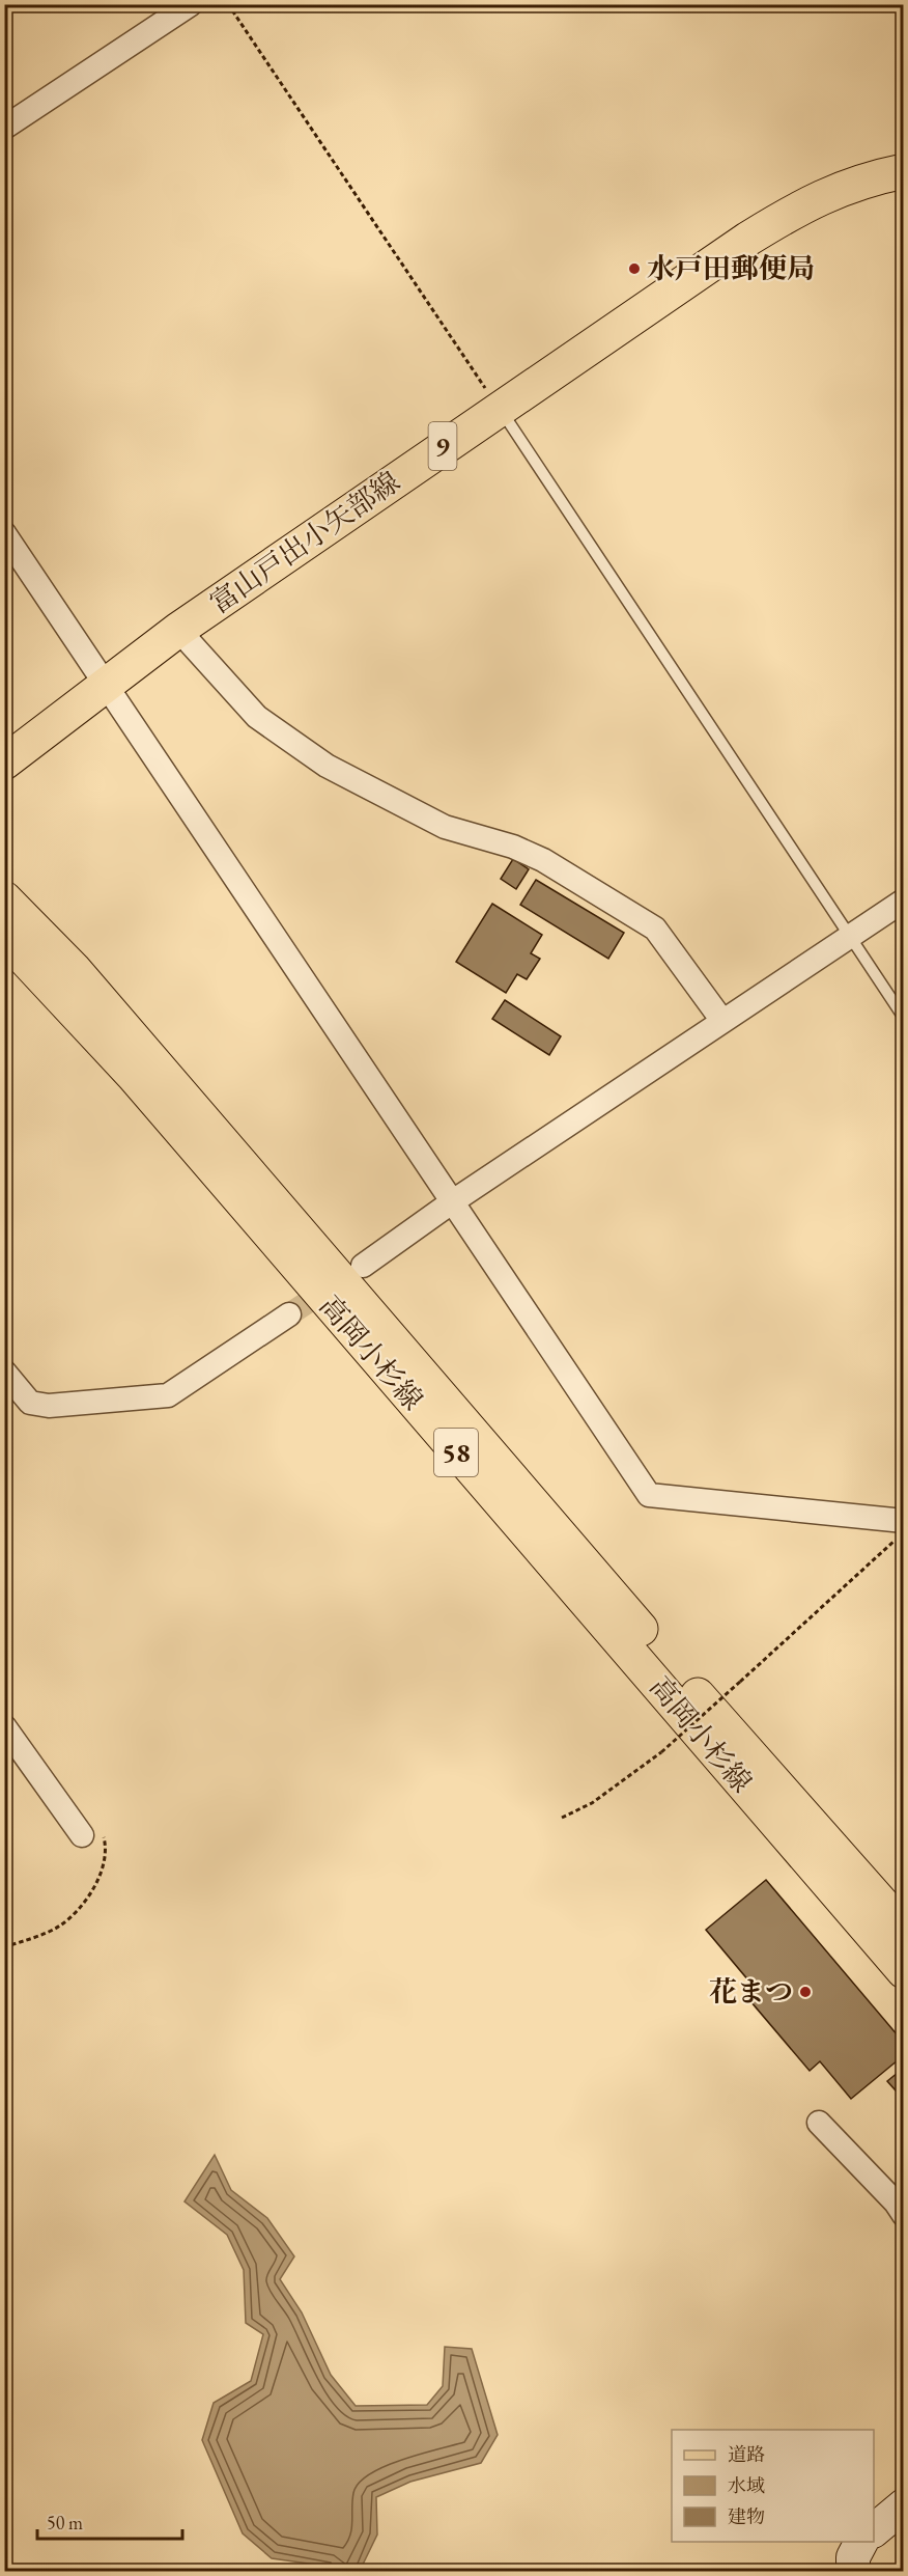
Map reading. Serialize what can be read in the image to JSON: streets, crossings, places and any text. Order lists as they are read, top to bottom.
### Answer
{
  "streets": {
    "main road": [
      "9",
      "富山戸出小矢部線",
      "高岡小杉線",
      "58"
    ]
  },
  "places": ["水戸田郵便局", "花まつ"],
  "legend": ["道路", "水域", "建物"],
  "scale_bar": "50 m"
}
